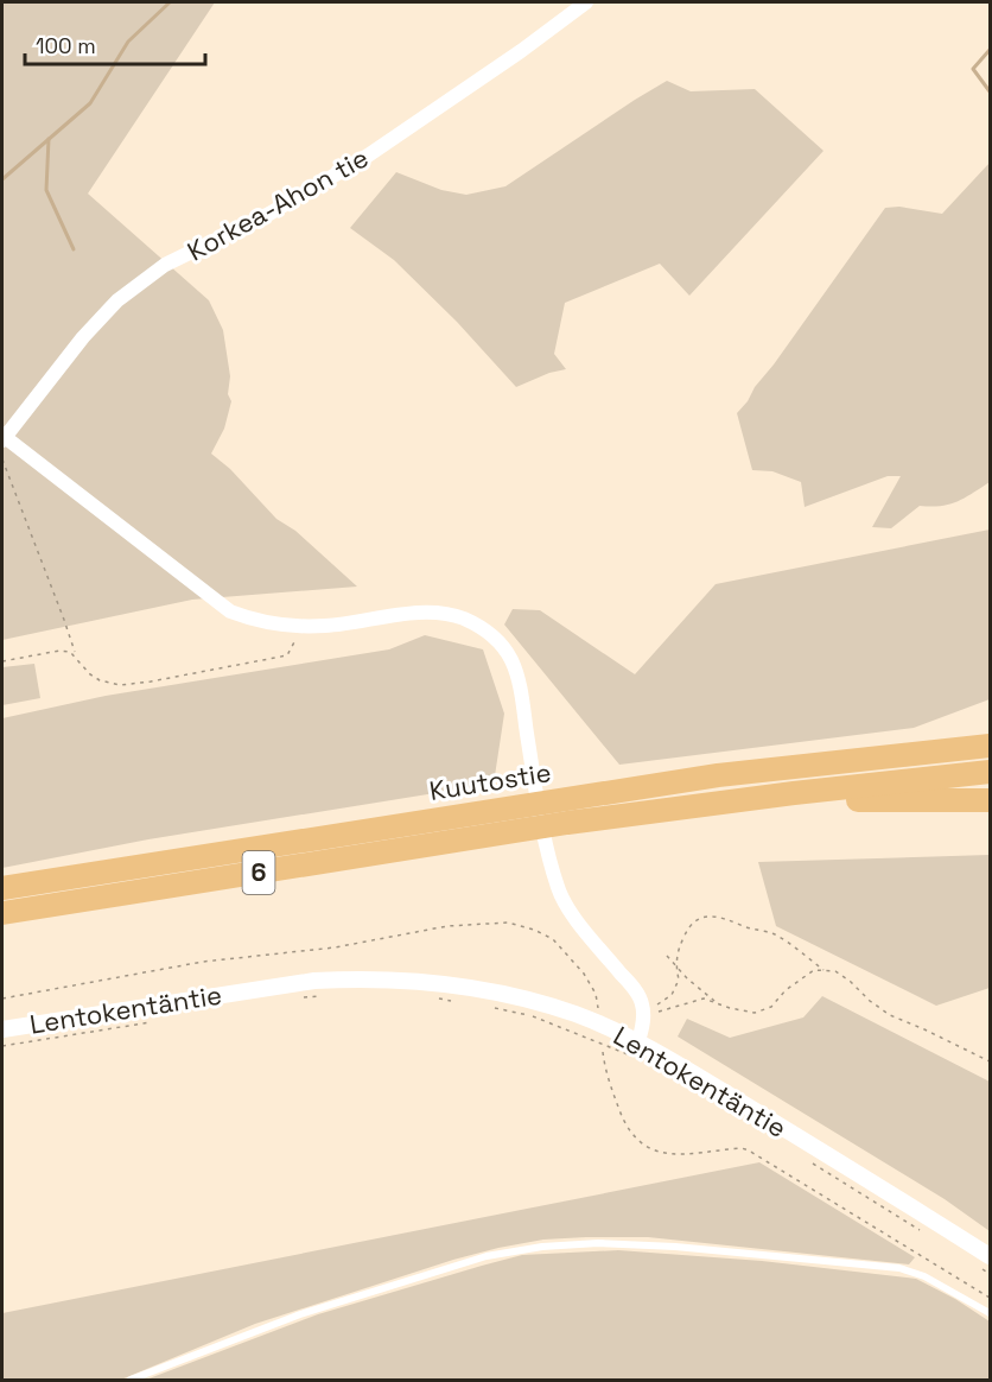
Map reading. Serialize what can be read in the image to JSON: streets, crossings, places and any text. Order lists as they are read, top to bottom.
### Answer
{
  "streets": {
    "highway": ["Kuutostie", "6"],
    "street": ["Korkea-Ahon tie", "Lentokentäntie"]
  },
  "scale_bar": "100 m"
}
